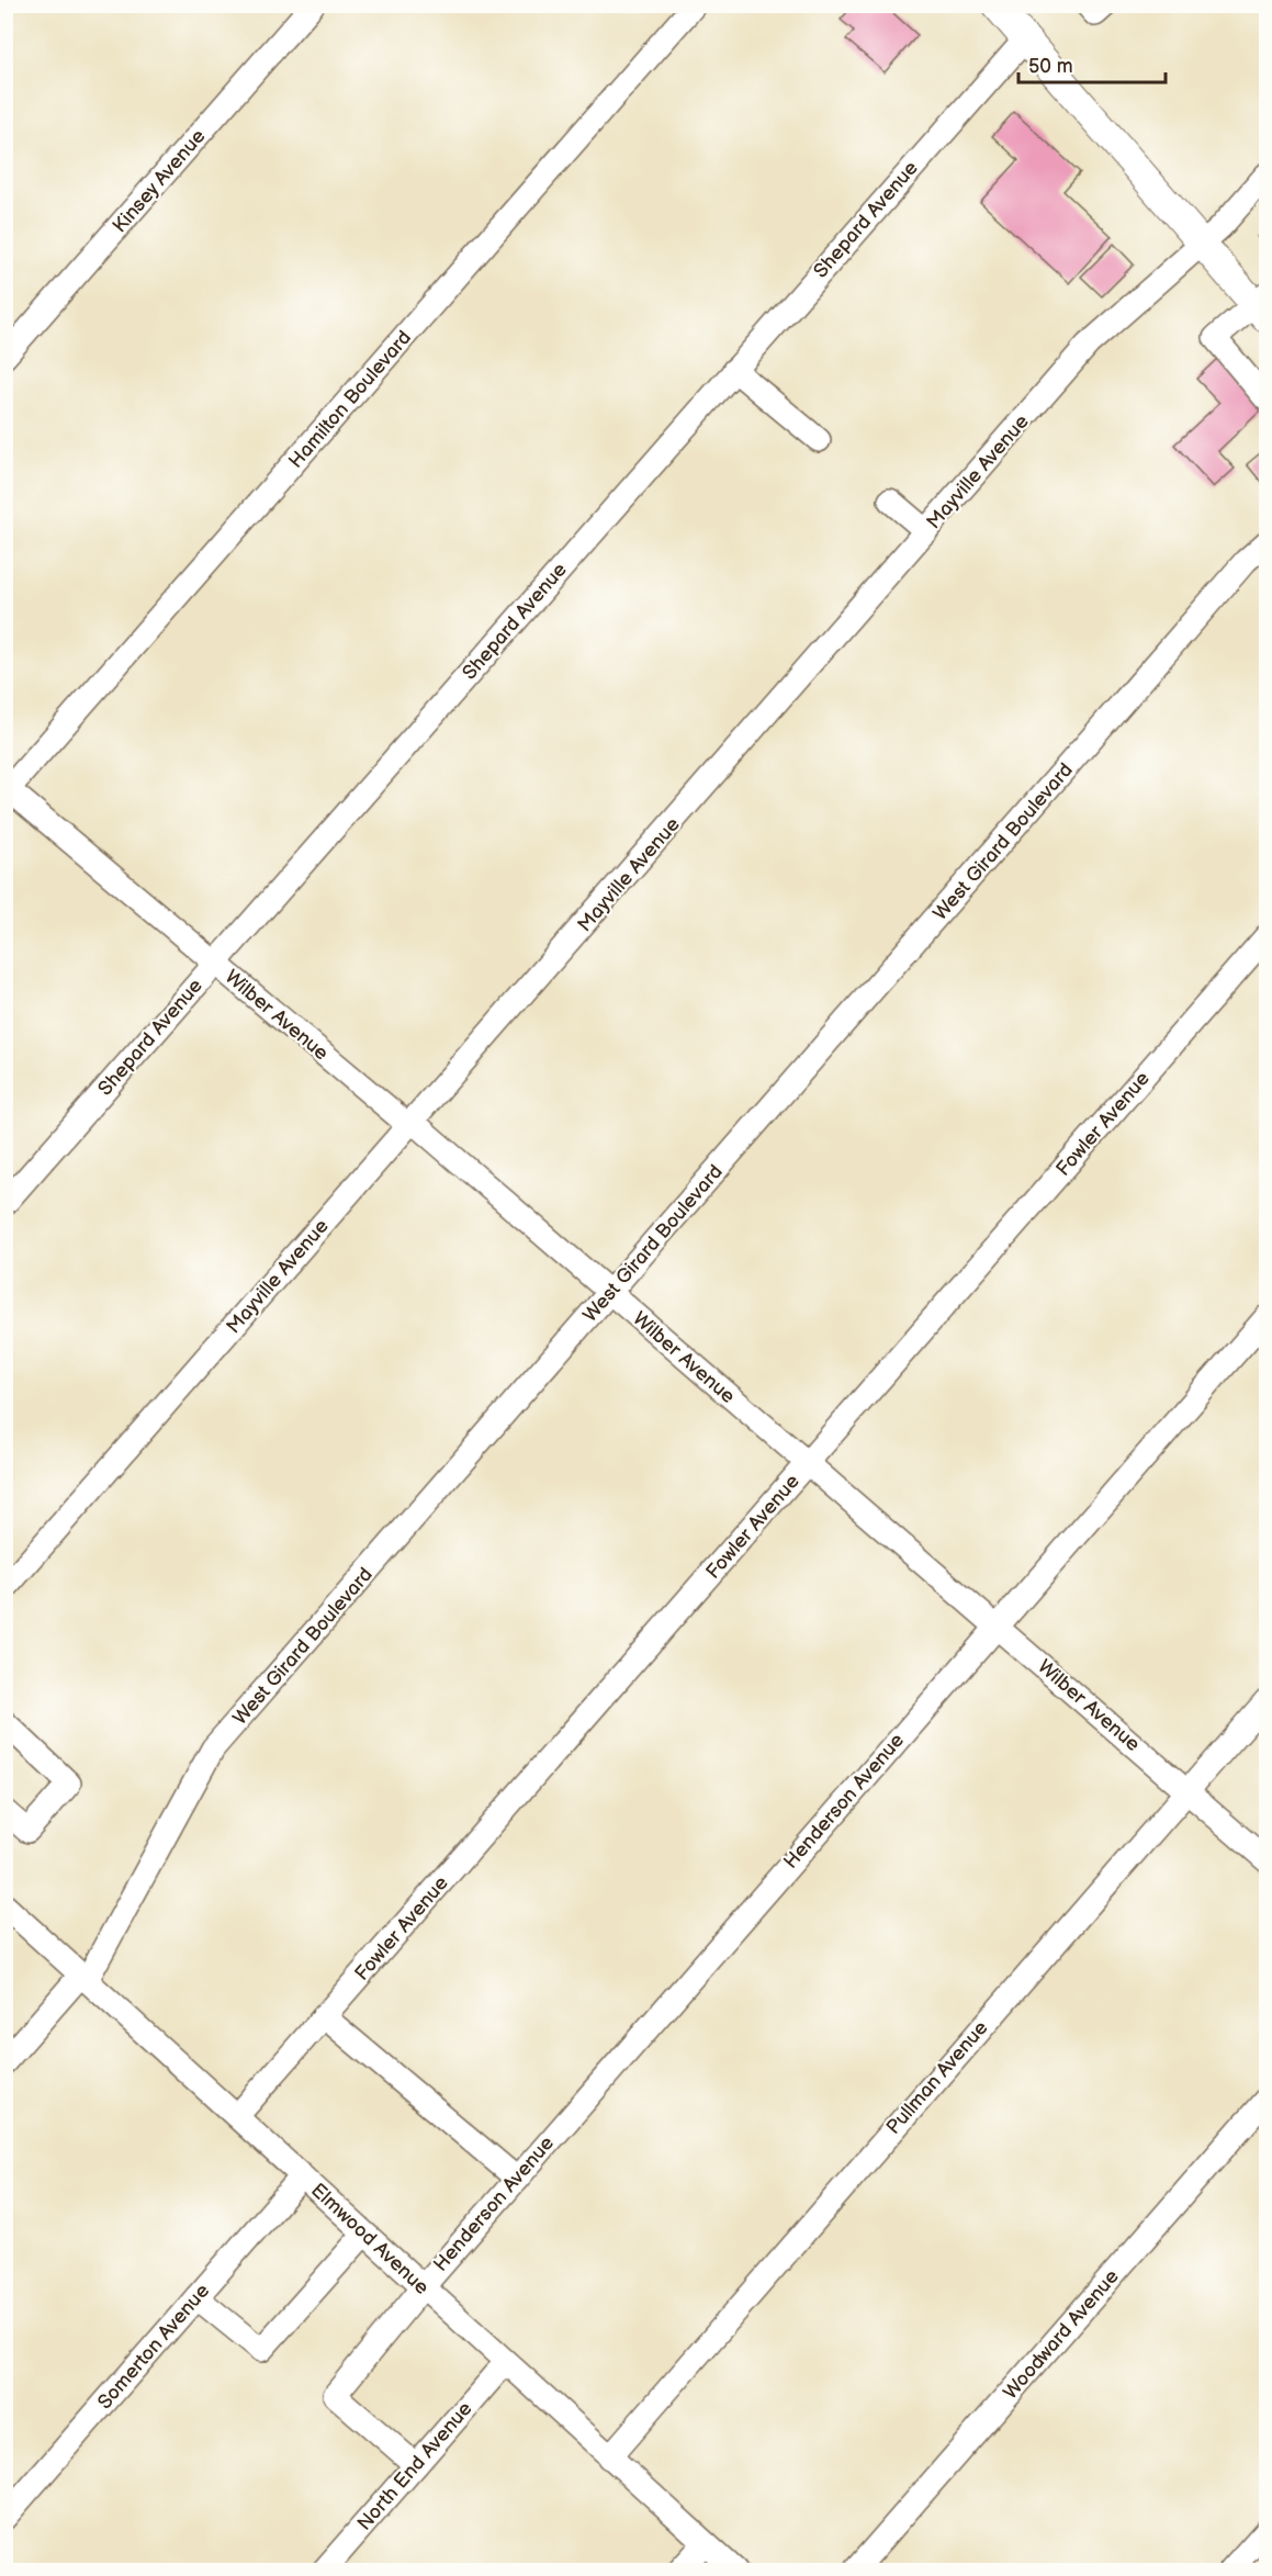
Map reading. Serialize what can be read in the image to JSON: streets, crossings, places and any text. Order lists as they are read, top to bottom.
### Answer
{
  "streets": {
    "street": [
      "Kinsey Avenue",
      "Shepard Avenue",
      "Hamilton Boulevard",
      "Mayville Avenue",
      "West Girard Boulevard",
      "Wilber Avenue",
      "Fowler Avenue",
      "Henderson Avenue",
      "Pullman Avenue",
      "Elmwood Avenue",
      "Woodward Avenue",
      "Somerton Avenue",
      "North End Avenue"
    ]
  },
  "crossings": [
    ["Shepard Avenue", "Wilber Avenue"],
    ["Hamilton Boulevard", "Wilber Avenue"],
    ["Mayville Avenue", "Wilber Avenue"],
    ["West Girard Boulevard", "Wilber Avenue"],
    ["West Girard Boulevard", "Elmwood Avenue"],
    ["Wilber Avenue", "Fowler Avenue"],
    ["Wilber Avenue", "Henderson Avenue"],
    ["Wilber Avenue", "Pullman Avenue"],
    ["Fowler Avenue", "Elmwood Avenue"],
    ["Henderson Avenue", "Elmwood Avenue"],
    ["Henderson Avenue", "North End Avenue"],
    ["Pullman Avenue", "Elmwood Avenue"],
    ["Elmwood Avenue", "Somerton Avenue"],
    ["Elmwood Avenue", "North End Avenue"]
  ],
  "scale_bar": "50 m"
}
